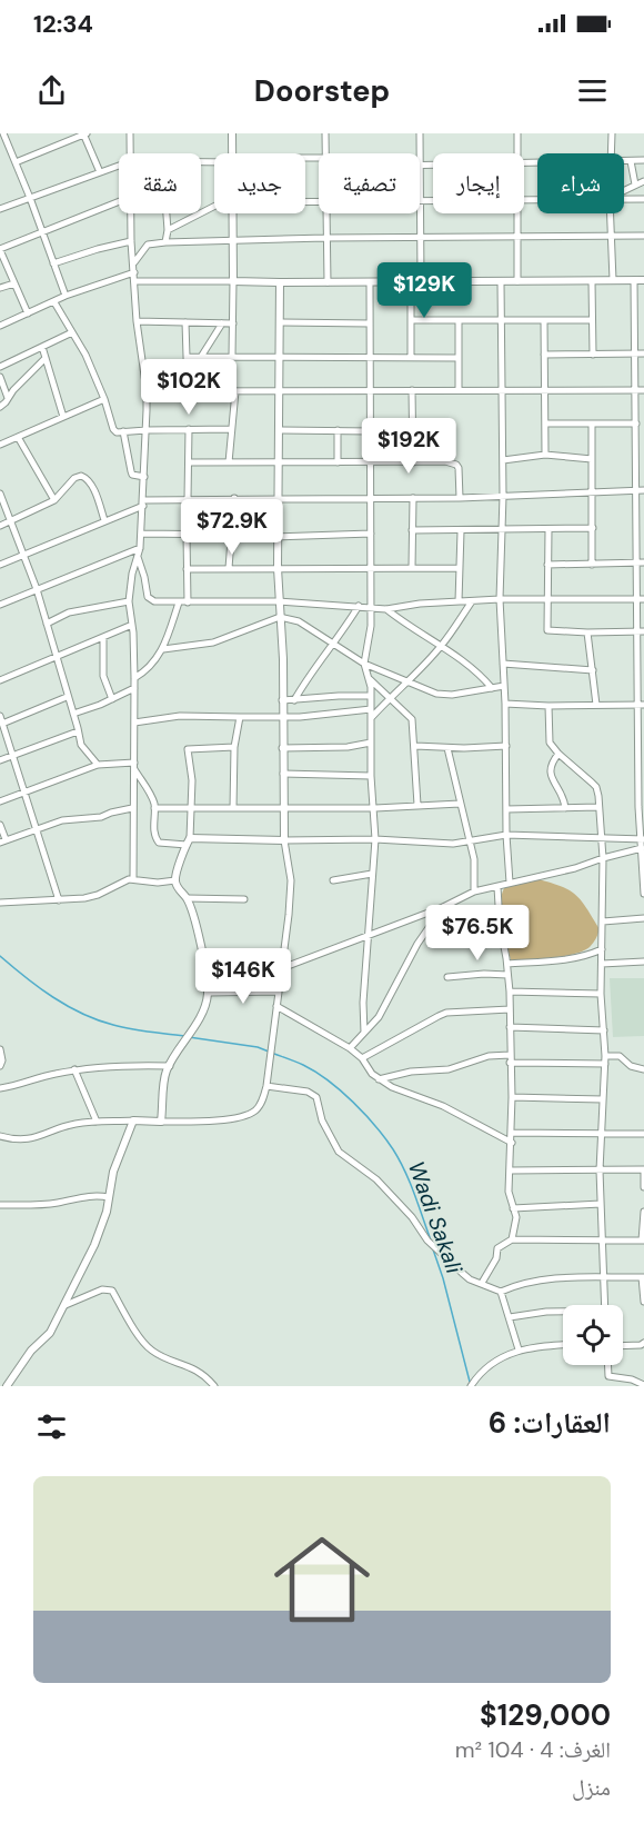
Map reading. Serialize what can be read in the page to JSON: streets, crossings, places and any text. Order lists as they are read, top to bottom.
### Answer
{
  "water": ["Wadi Sakali"],
  "page": {
    "status": "12:34",
    "header": "Doorstep",
    "chip": [
      "شراء",
      "إيجار",
      "تصفية",
      "جديد",
      "شقة"
    ],
    "price": [
      "$129K",
      "$102K",
      "$192K",
      "$72.9K",
      "$76.5K",
      "$146K"
    ],
    "heading": "العقارات: 6",
    "list": [
      {
        "name": "$129,000",
        "note": "الغرف: 4 · 104 m² · منزل"
      }
    ]
  }
}
